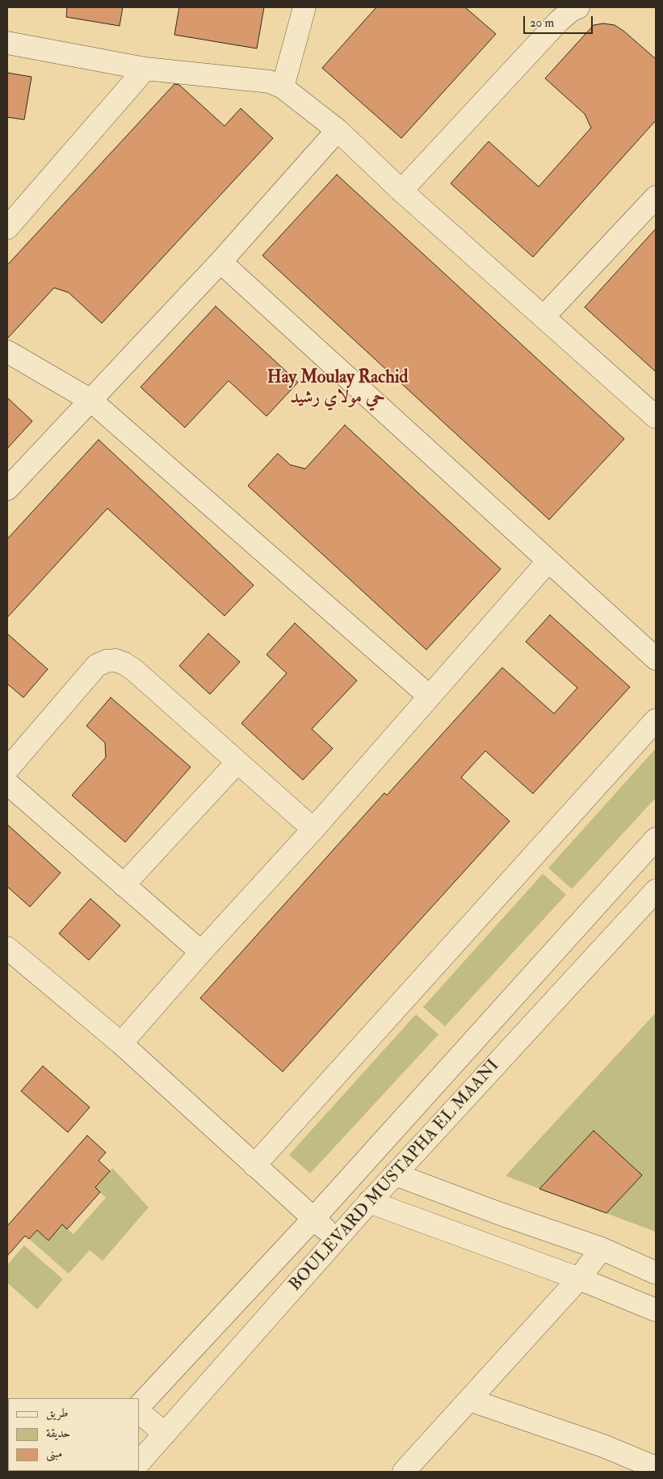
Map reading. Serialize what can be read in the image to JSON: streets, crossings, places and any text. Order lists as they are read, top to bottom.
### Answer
{
  "streets": {
    "street": ["BOULEVARD MUSTAPHA EL MAANI"]
  },
  "districts": ["Hay Moulay Rachid حي مولاي رشيد"],
  "legend": ["طريق", "حديقة", "مبنى"],
  "scale_bar": "20 m"
}
